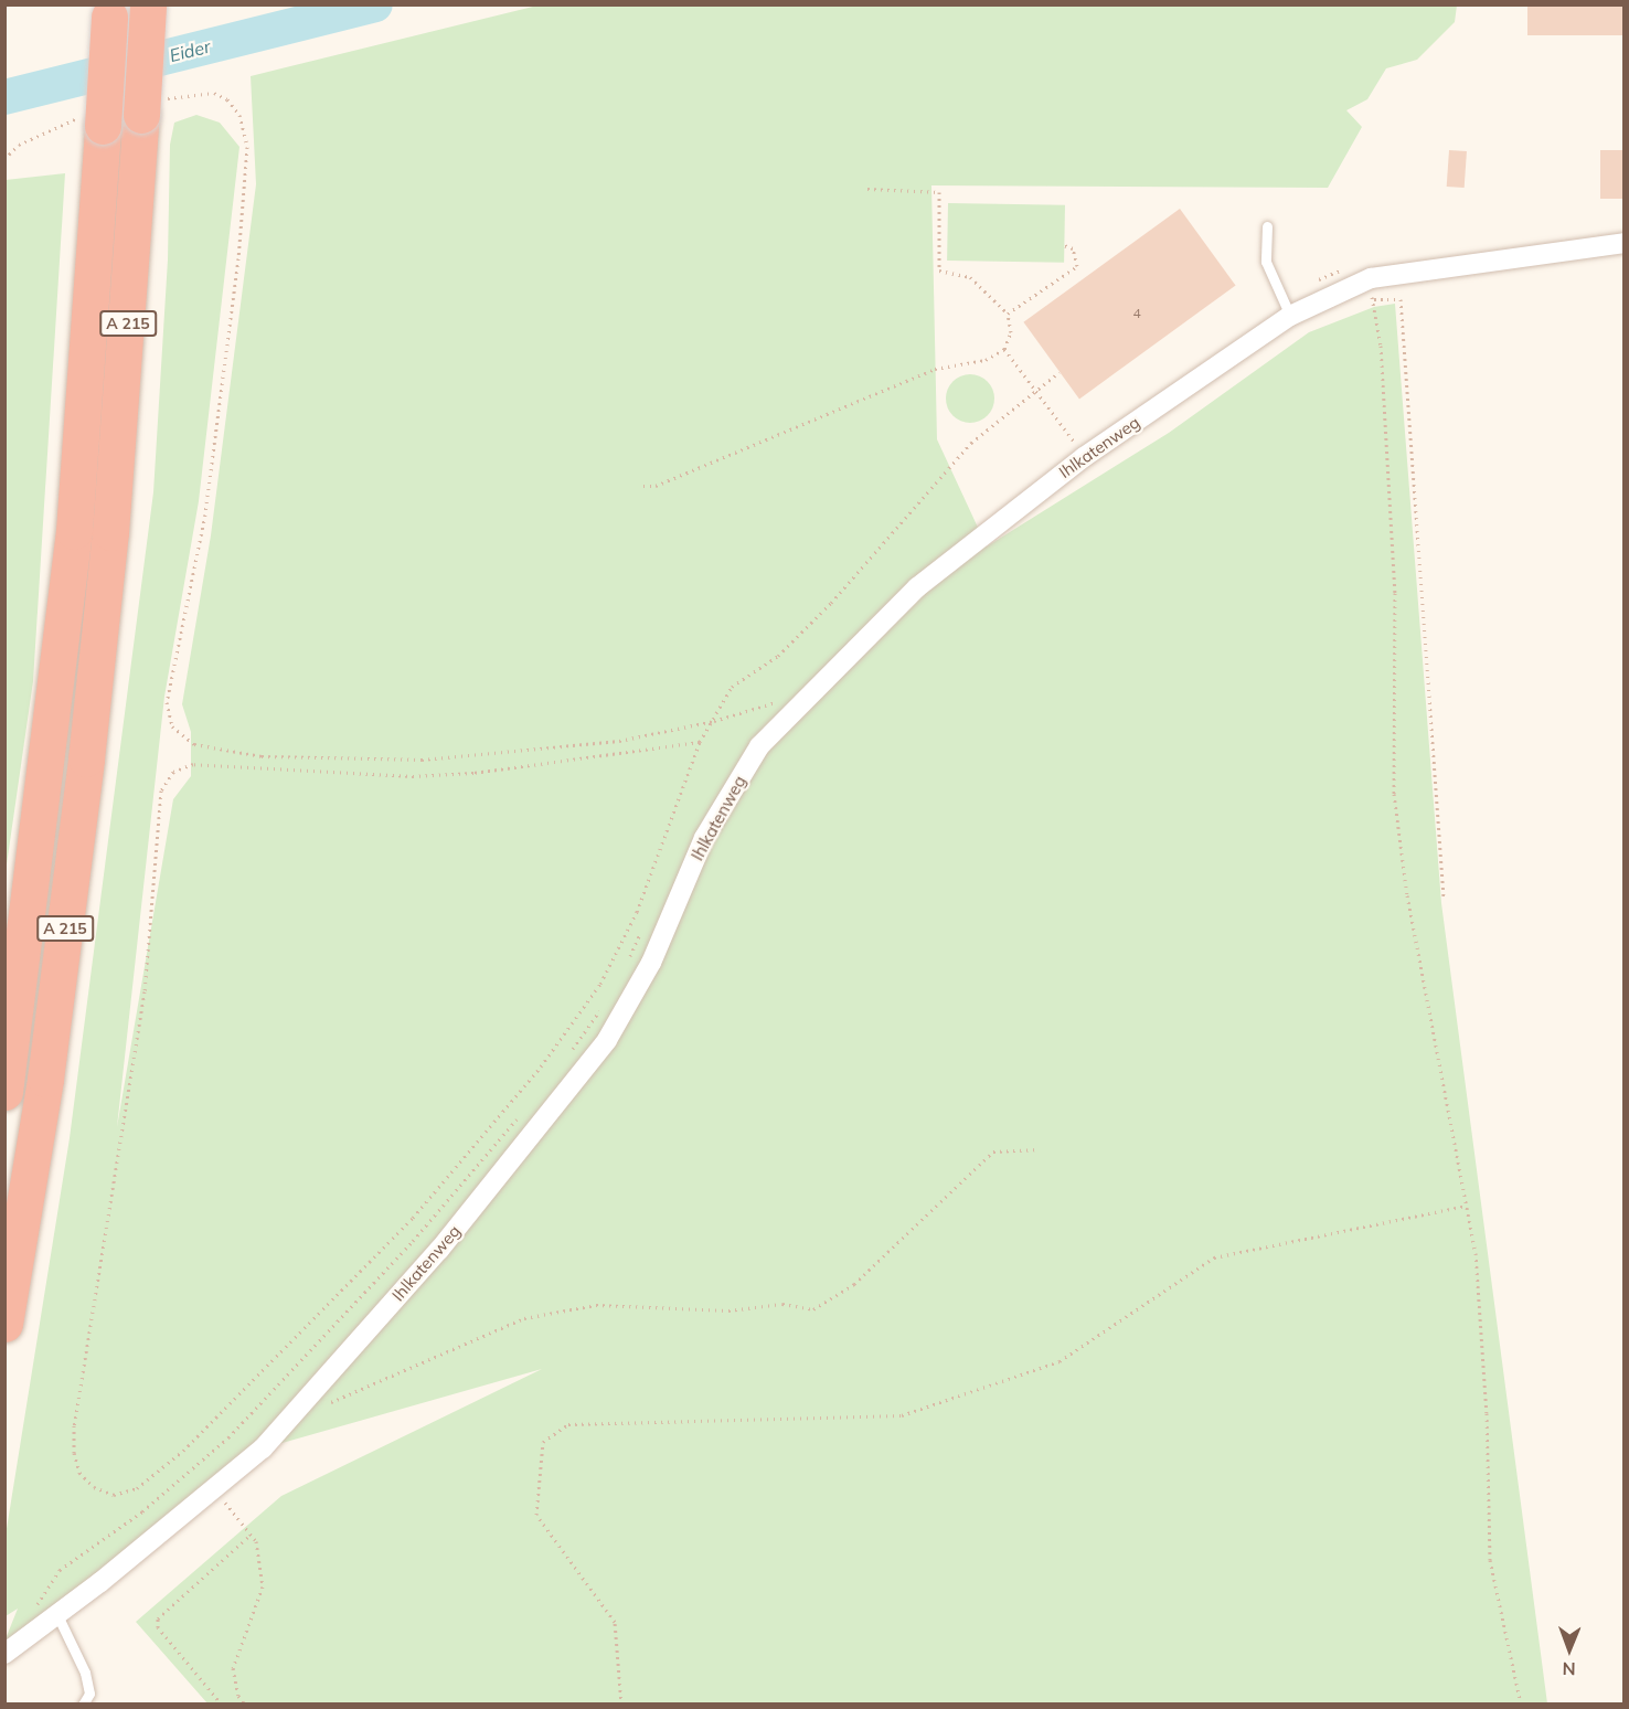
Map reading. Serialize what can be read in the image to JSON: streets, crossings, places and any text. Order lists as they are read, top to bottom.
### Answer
{
  "streets": {
    "highway": ["A 215"],
    "street": ["Ihlkatenweg"]
  },
  "water": ["Eider"],
  "house_numbers": ["4"],
  "north": "bottom"
}
